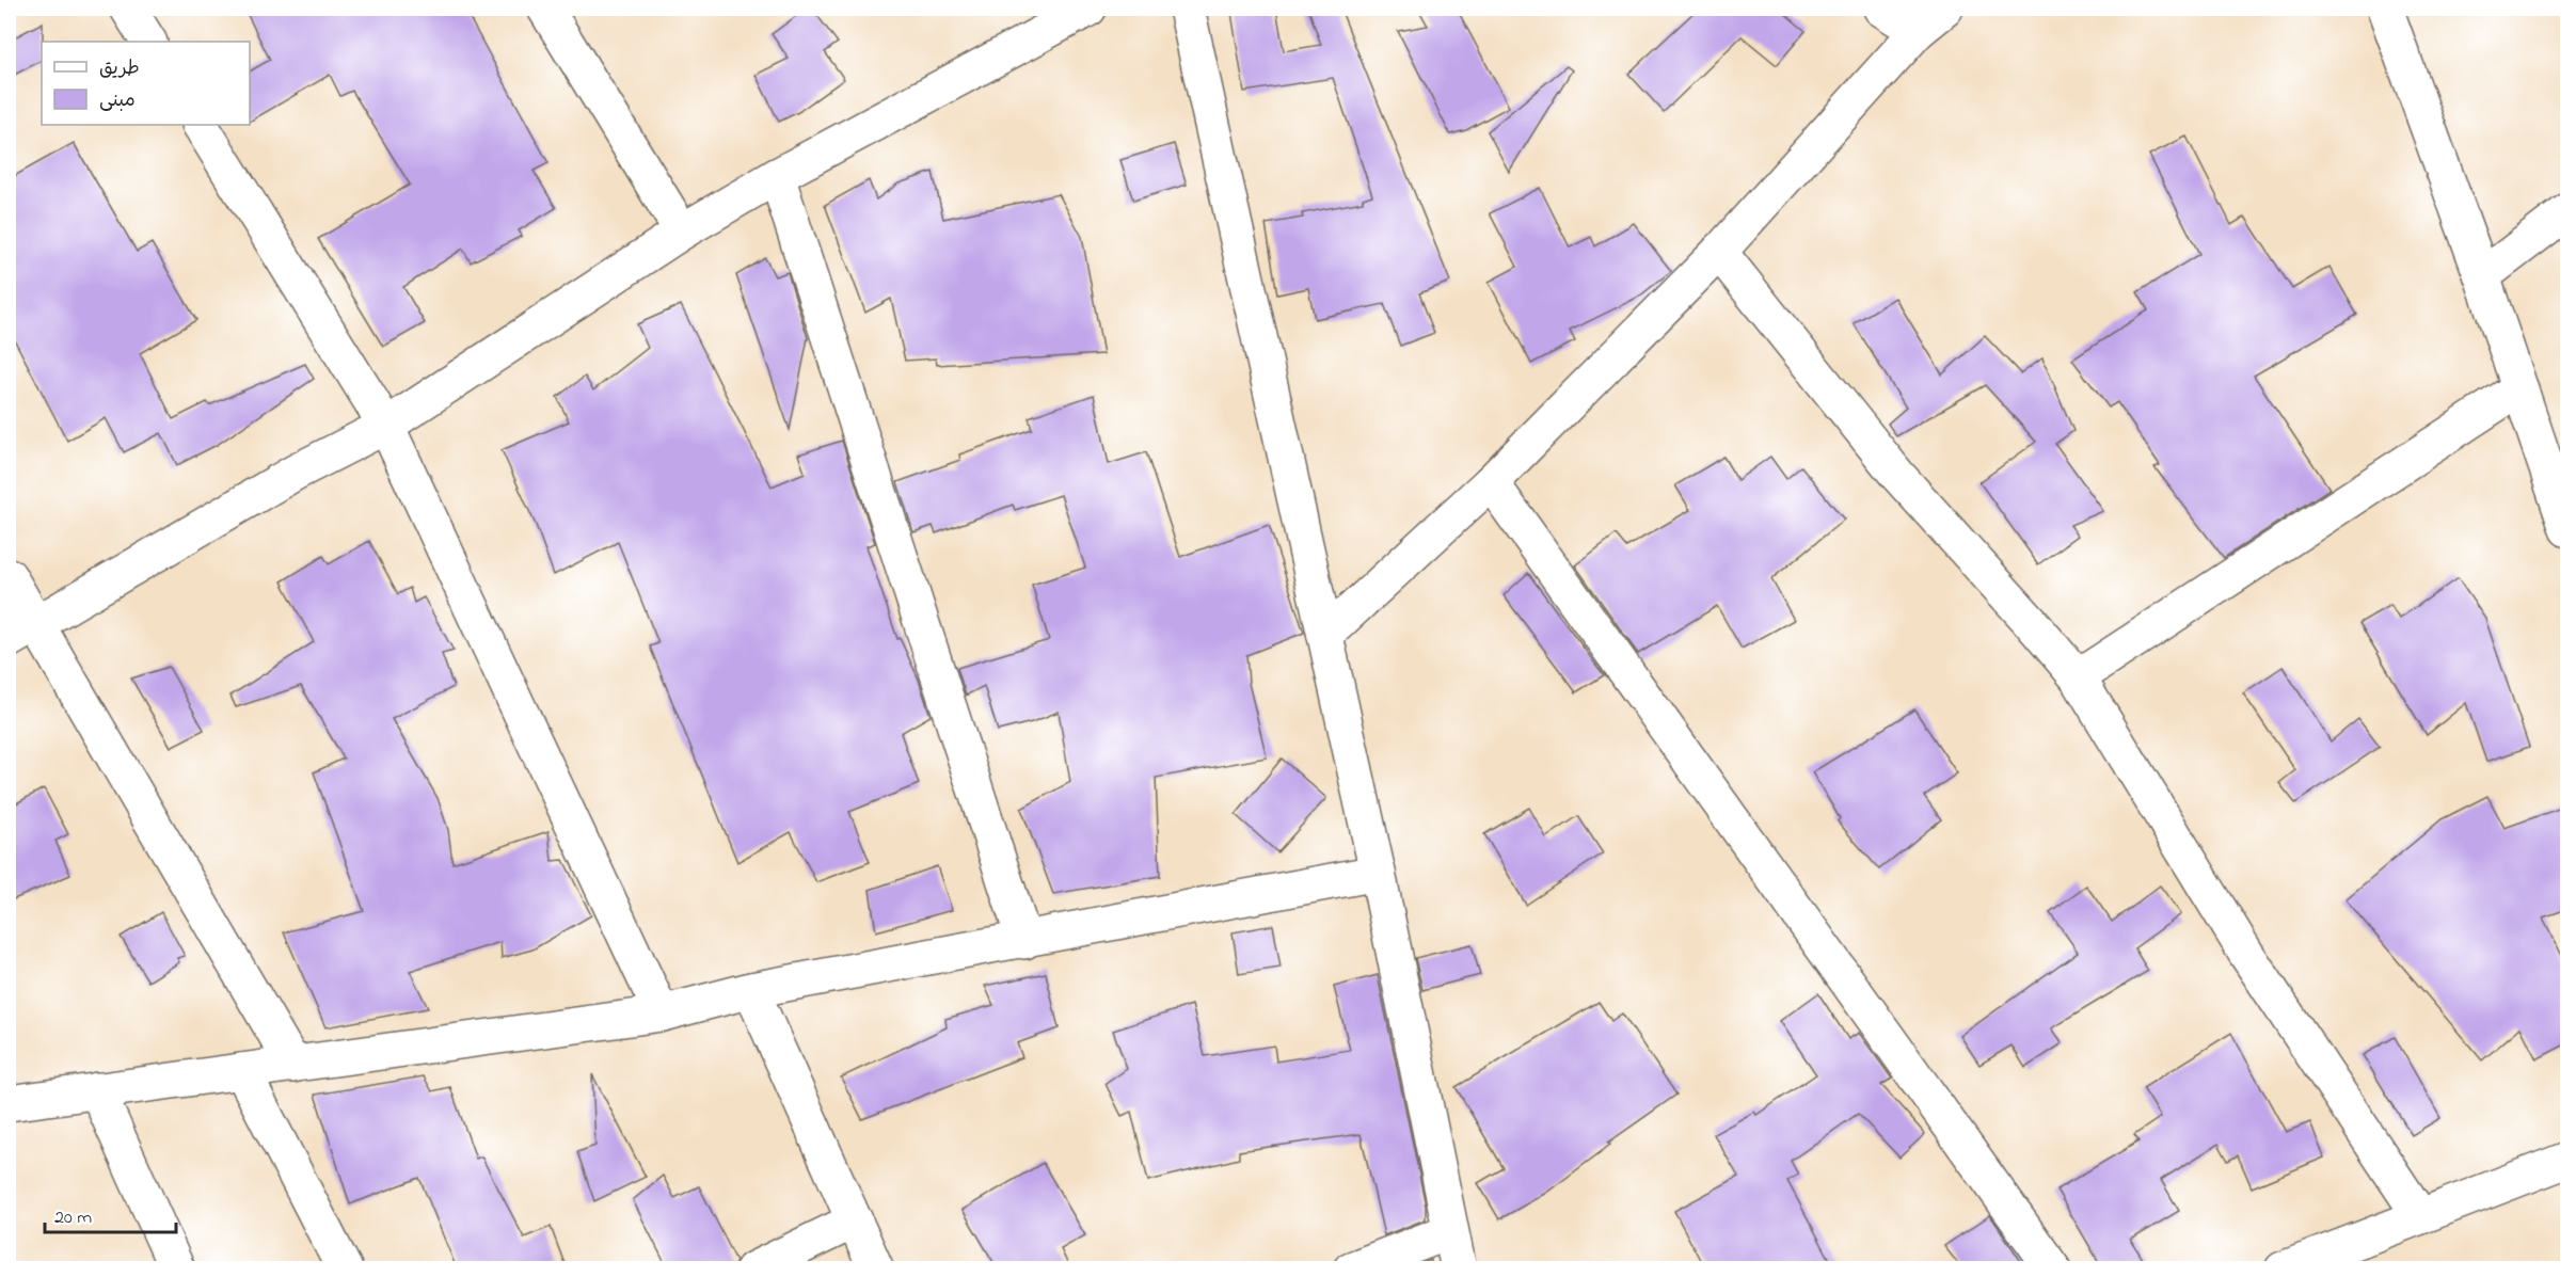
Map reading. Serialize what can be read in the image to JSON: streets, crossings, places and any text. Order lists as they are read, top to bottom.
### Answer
{
  "legend": ["طريق", "مبنى"],
  "scale_bar": "20 m"
}
